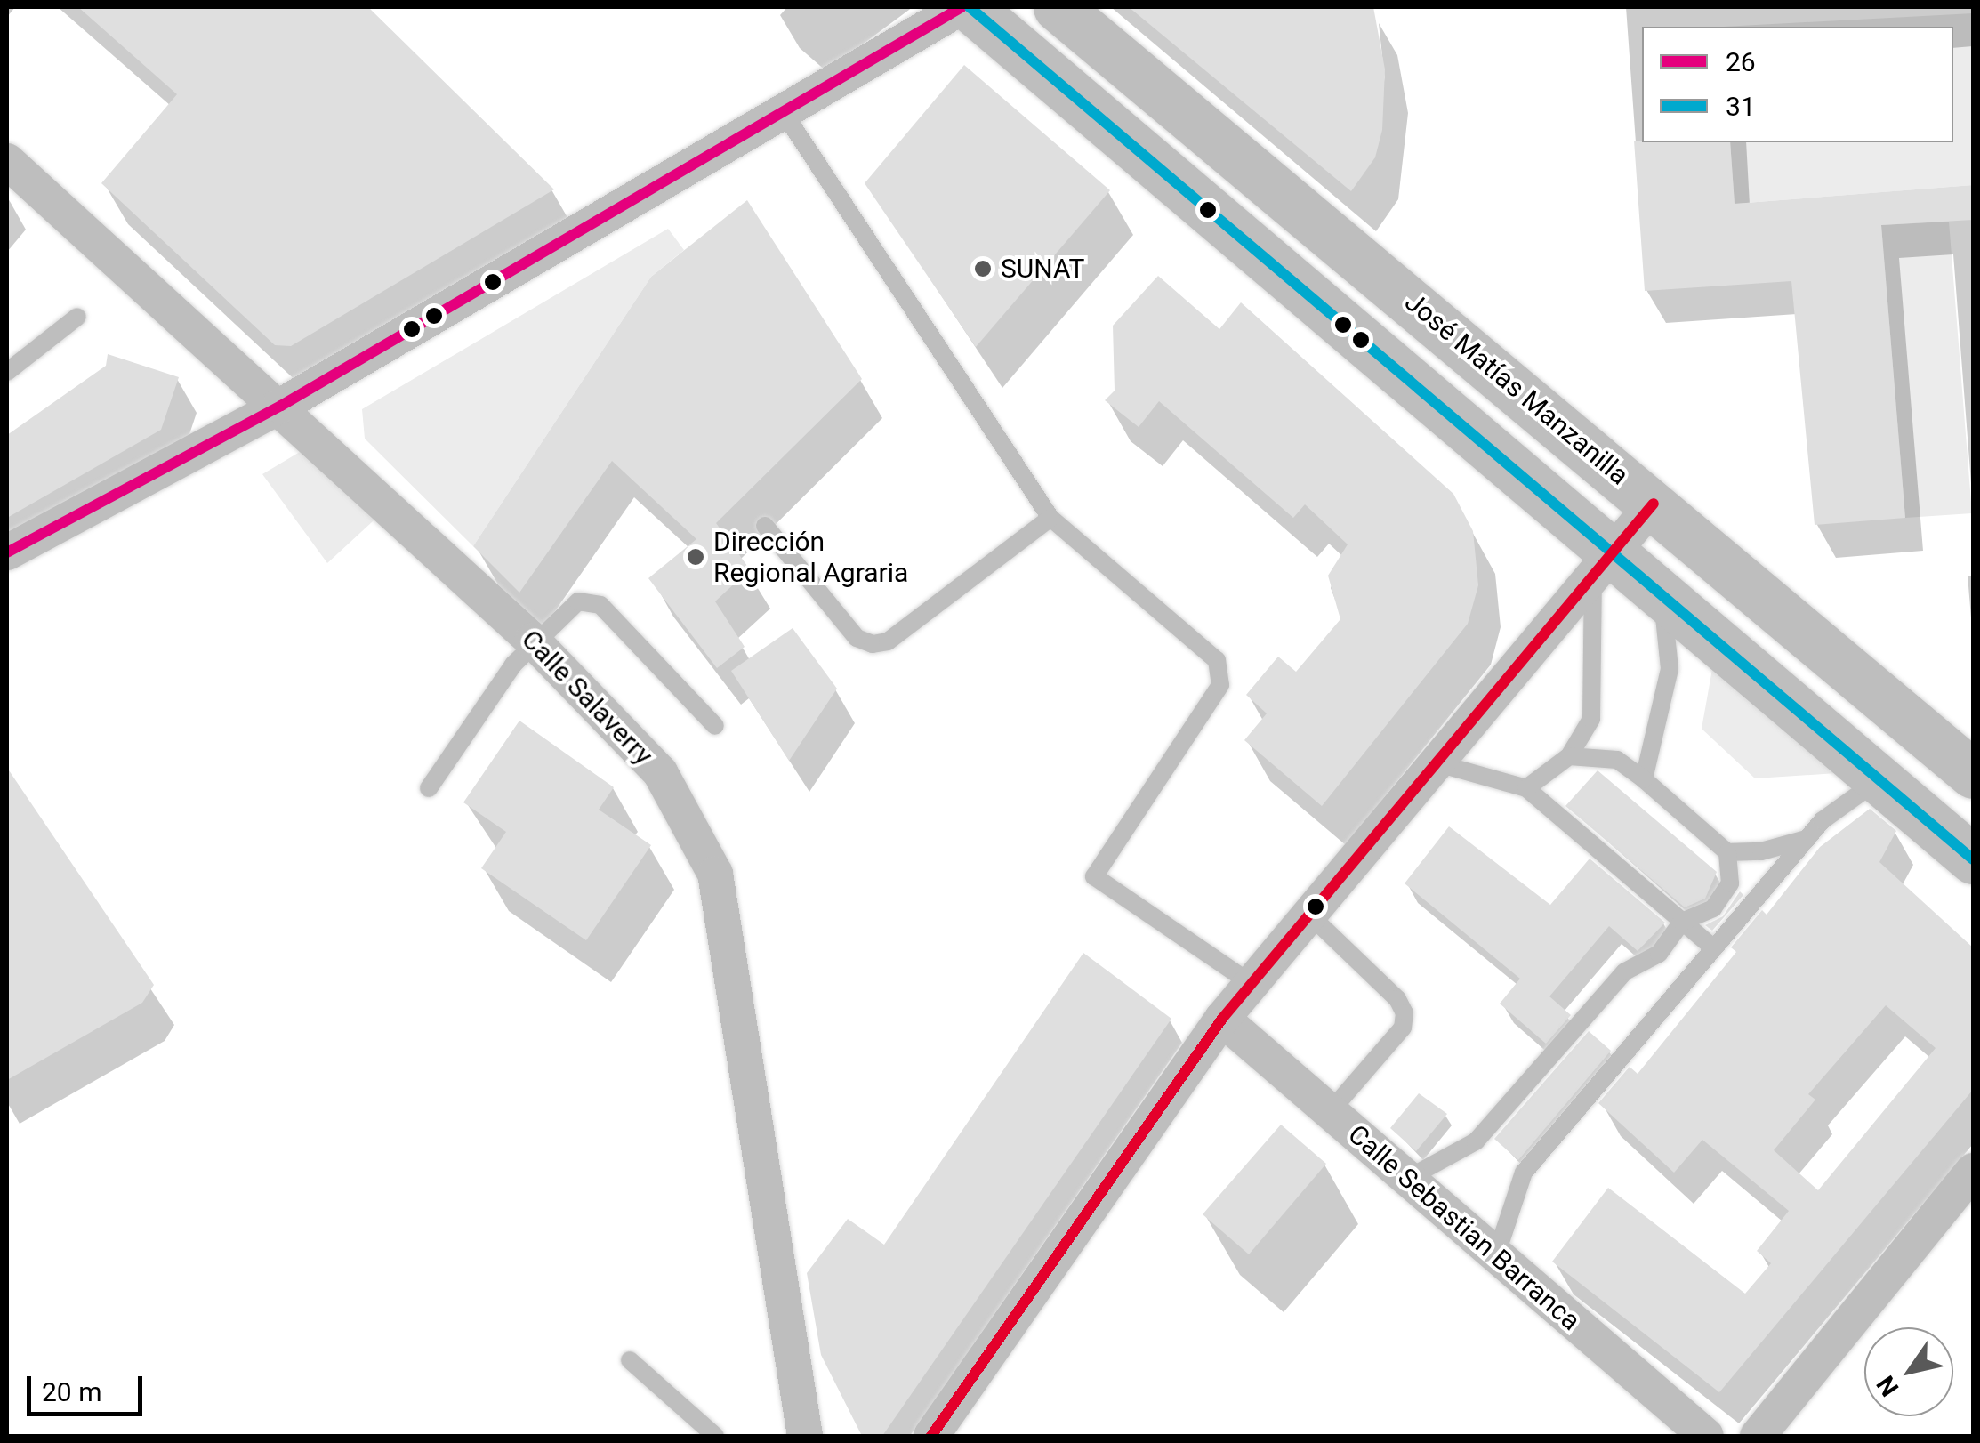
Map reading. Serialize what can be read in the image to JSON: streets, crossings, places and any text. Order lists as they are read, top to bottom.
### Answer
{
  "streets": {
    "main road": ["José Matías Manzanilla"],
    "street": ["Calle Salaverry", "Calle Sebastian Barranca"]
  },
  "places": ["SUNAT", "Dirección Regional Agraria"],
  "lines": ["transit line 26", "transit line 31"],
  "legend": ["26", "31"],
  "scale_bar": "20 m",
  "north": "bottom left"
}
